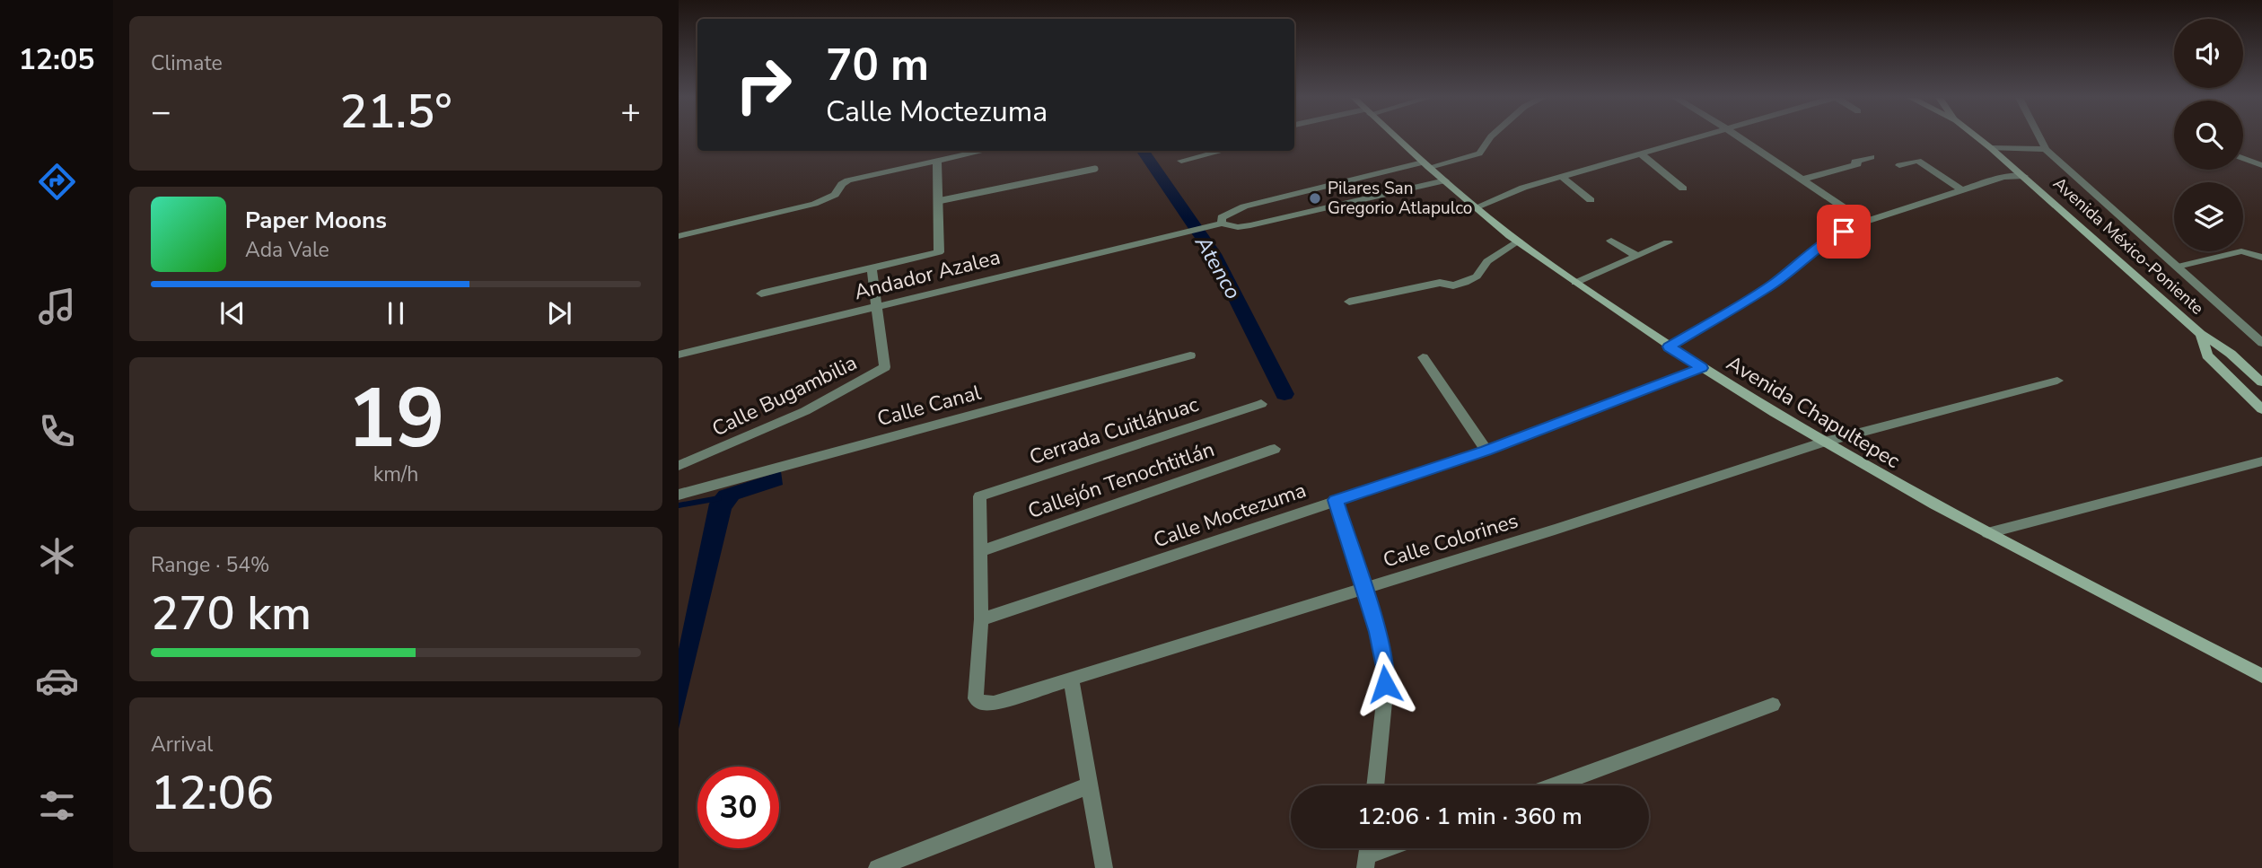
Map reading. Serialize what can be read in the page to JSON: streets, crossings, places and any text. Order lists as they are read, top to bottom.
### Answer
{
  "streets": {
    "main road": ["Avenida México-Poniente", "Avenida Chapultepec"],
    "street": [
      "Andador Azalea",
      "Calle Bugambilia",
      "Calle Canal",
      "Cerrada Cuitláhuac",
      "Callejón Tenochtitlán",
      "Calle Moctezuma",
      "Calle Colorines"
    ]
  },
  "crossings": [
    ["Andador Azalea", "Calle Bugambilia"],
    ["Avenida Chapultepec", "Calle Moctezuma"],
    ["Avenida Chapultepec", "Calle Colorines"],
    ["Cerrada Cuitláhuac", "Callejón Tenochtitlán"],
    ["Calle Moctezuma", "Calle Colorines"]
  ],
  "water": ["Atenco"],
  "places": ["Pilares San Gregorio Atlapulco"],
  "page": {
    "tabs": "12:05",
    "tile": [
      "Climate",
      ["19", "km/h"],
      ["Range · 54%", "270 km"],
      ["Arrival", "12:06"]
    ],
    "turn": ["70 m", "Calle Moctezuma"],
    "heat": ["−", "21.5°", "+"],
    "song": ["Paper Moons", "Ada Vale"],
    "limit": "30",
    "trip": "12:06 · 1 min · 360 m"
  }
}
